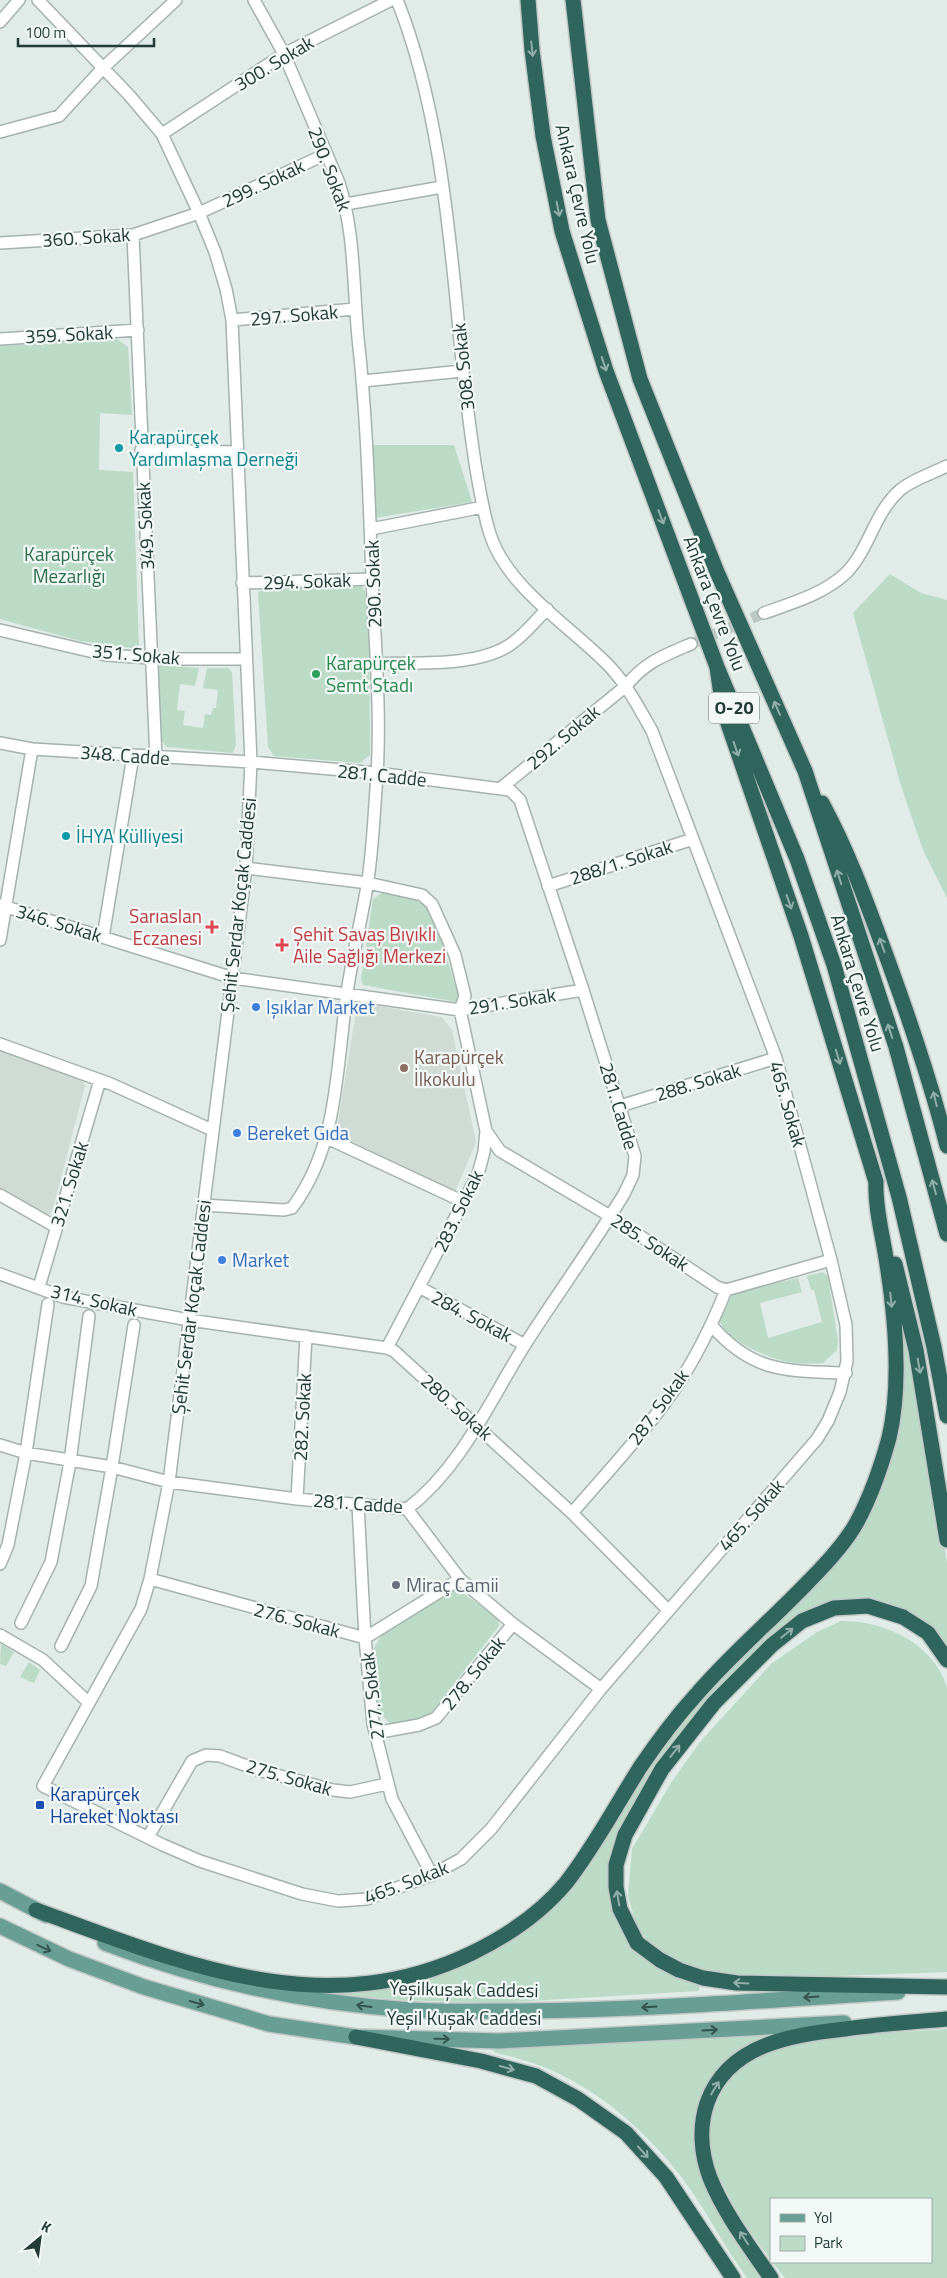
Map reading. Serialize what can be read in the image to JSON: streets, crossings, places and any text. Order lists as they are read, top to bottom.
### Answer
{
  "streets": {
    "highway": ["Ankara Çevre Yolu", "O-20"],
    "main road": ["Yeşilkuşak Caddesi", "Yeşil Kuşak Caddesi"],
    "street": [
      "300. Sokak",
      "290. Sokak",
      "299. Sokak",
      "360. Sokak",
      "297. Sokak",
      "359. Sokak",
      "308. Sokak",
      "349. Sokak",
      "294. Sokak",
      "351. Sokak",
      "292. Sokak",
      "348. Cadde",
      "281. Cadde",
      "288/1. Sokak",
      "Şehit Serdar Koçak Caddesi",
      "346. Sokak",
      "291. Sokak",
      "288. Sokak",
      "465. Sokak",
      "321. Sokak",
      "283. Sokak",
      "285. Sokak",
      "314. Sokak",
      "284. Sokak",
      "280. Sokak",
      "287. Sokak",
      "282. Sokak",
      "276. Sokak",
      "278. Sokak",
      "277. Sokak",
      "275. Sokak"
    ]
  },
  "crossings": [
    ["300. Sokak", "290. Sokak"],
    ["300. Sokak", "Şehit Serdar Koçak Caddesi"],
    ["290. Sokak", "299. Sokak"],
    ["290. Sokak", "297. Sokak"],
    ["290. Sokak", "294. Sokak"],
    ["290. Sokak", "281. Cadde"],
    ["290. Sokak", "Şehit Serdar Koçak Caddesi"],
    ["290. Sokak", "291. Sokak"],
    ["290. Sokak", "283. Sokak"],
    ["299. Sokak", "360. Sokak"],
    ["299. Sokak", "Şehit Serdar Koçak Caddesi"],
    ["360. Sokak", "349. Sokak"],
    ["360. Sokak", "Şehit Serdar Koçak Caddesi"],
    ["297. Sokak", "Şehit Serdar Koçak Caddesi"],
    ["359. Sokak", "349. Sokak"],
    ["308. Sokak", "292. Sokak"],
    ["308. Sokak", "465. Sokak"],
    ["349. Sokak", "351. Sokak"],
    ["349. Sokak", "348. Cadde"],
    ["294. Sokak", "Şehit Serdar Koçak Caddesi"],
    ["351. Sokak", "Şehit Serdar Koçak Caddesi"],
    ["292. Sokak", "281. Cadde"],
    ["292. Sokak", "465. Sokak"],
    ["348. Cadde", "281. Cadde"],
    ["348. Cadde", "Şehit Serdar Koçak Caddesi"],
    ["281. Cadde", "288/1. Sokak"],
    ["281. Cadde", "Şehit Serdar Koçak Caddesi"],
    ["281. Cadde", "291. Sokak"],
    ["281. Cadde", "288. Sokak"],
    ["281. Cadde", "285. Sokak"],
    ["281. Cadde", "284. Sokak"],
    ["281. Cadde", "280. Sokak"],
    ["281. Cadde", "282. Sokak"],
    ["281. Cadde", "277. Sokak"],
    ["288/1. Sokak", "465. Sokak"],
    ["Şehit Serdar Koçak Caddesi", "346. Sokak"],
    ["Şehit Serdar Koçak Caddesi", "291. Sokak"],
    ["Şehit Serdar Koçak Caddesi", "465. Sokak"],
    ["Şehit Serdar Koçak Caddesi", "283. Sokak"],
    ["Şehit Serdar Koçak Caddesi", "314. Sokak"],
    ["Şehit Serdar Koçak Caddesi", "280. Sokak"],
    ["Şehit Serdar Koçak Caddesi", "276. Sokak"],
    ["346. Sokak", "291. Sokak"],
    ["291. Sokak", "283. Sokak"],
    ["288. Sokak", "465. Sokak"],
    ["465. Sokak", "280. Sokak"],
    ["465. Sokak", "277. Sokak"],
    ["465. Sokak", "275. Sokak"],
    ["321. Sokak", "314. Sokak"],
    ["283. Sokak", "285. Sokak"],
    ["283. Sokak", "284. Sokak"],
    ["283. Sokak", "280. Sokak"],
    ["285. Sokak", "287. Sokak"],
    ["314. Sokak", "280. Sokak"],
    ["280. Sokak", "287. Sokak"],
    ["280. Sokak", "282. Sokak"],
    ["276. Sokak", "277. Sokak"],
    ["278. Sokak", "277. Sokak"],
    ["277. Sokak", "275. Sokak"]
  ],
  "one_way": ["Yeşilkuşak Caddesi", "Yeşil Kuşak Caddesi"],
  "parks": ["Karapürçek Mezarlığı"],
  "places": {
    "other": [
      "Karapürçek Yardımlaşma Derneği",
      "Karapürçek Semt Stadı",
      "İHYA Külliyesi",
      "Işıklar Market",
      "Karapürçek İlkokulu",
      "Bereket Gıda",
      "Market",
      "Miraç Camii"
    ],
    "health": ["Sarıaslan Eczanesi", "Şehit Savaş Bıyıklı Aile Sağlığı Merkezi"],
    "transit": ["Karapürçek Hareket Noktası"]
  },
  "legend": ["Yol", "Park"],
  "scale_bar": "100 m",
  "north": "top right"
}
